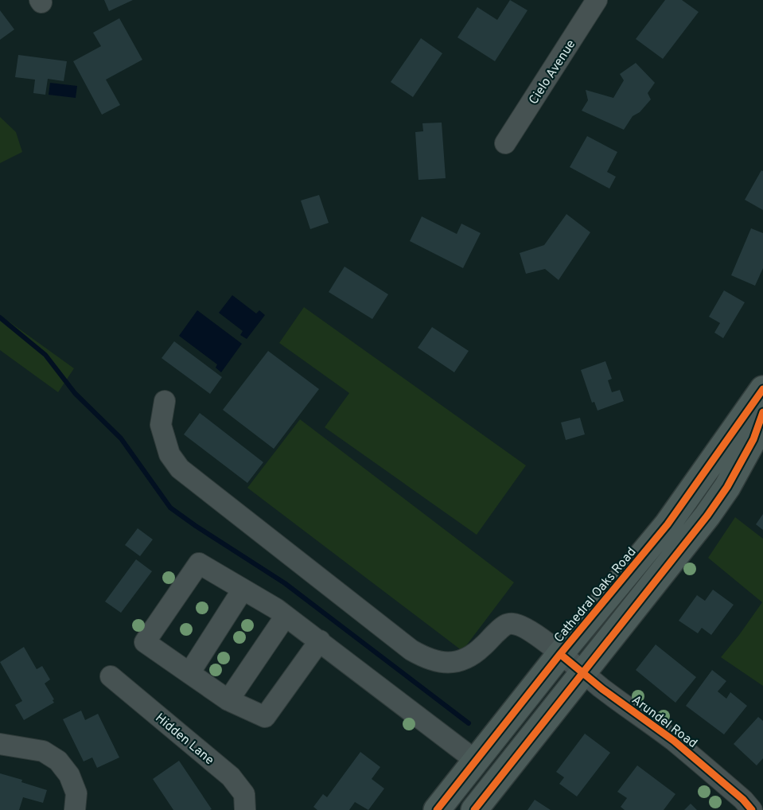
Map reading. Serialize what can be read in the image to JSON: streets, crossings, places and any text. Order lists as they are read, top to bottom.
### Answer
{
  "streets": {
    "main road": ["Cathedral Oaks Road"],
    "street": ["Cielo Avenue", "Arundel Road", "Hidden Lane"]
  },
  "crossings": [
    ["Cathedral Oaks Road", "Arundel Road"]
  ]
}
